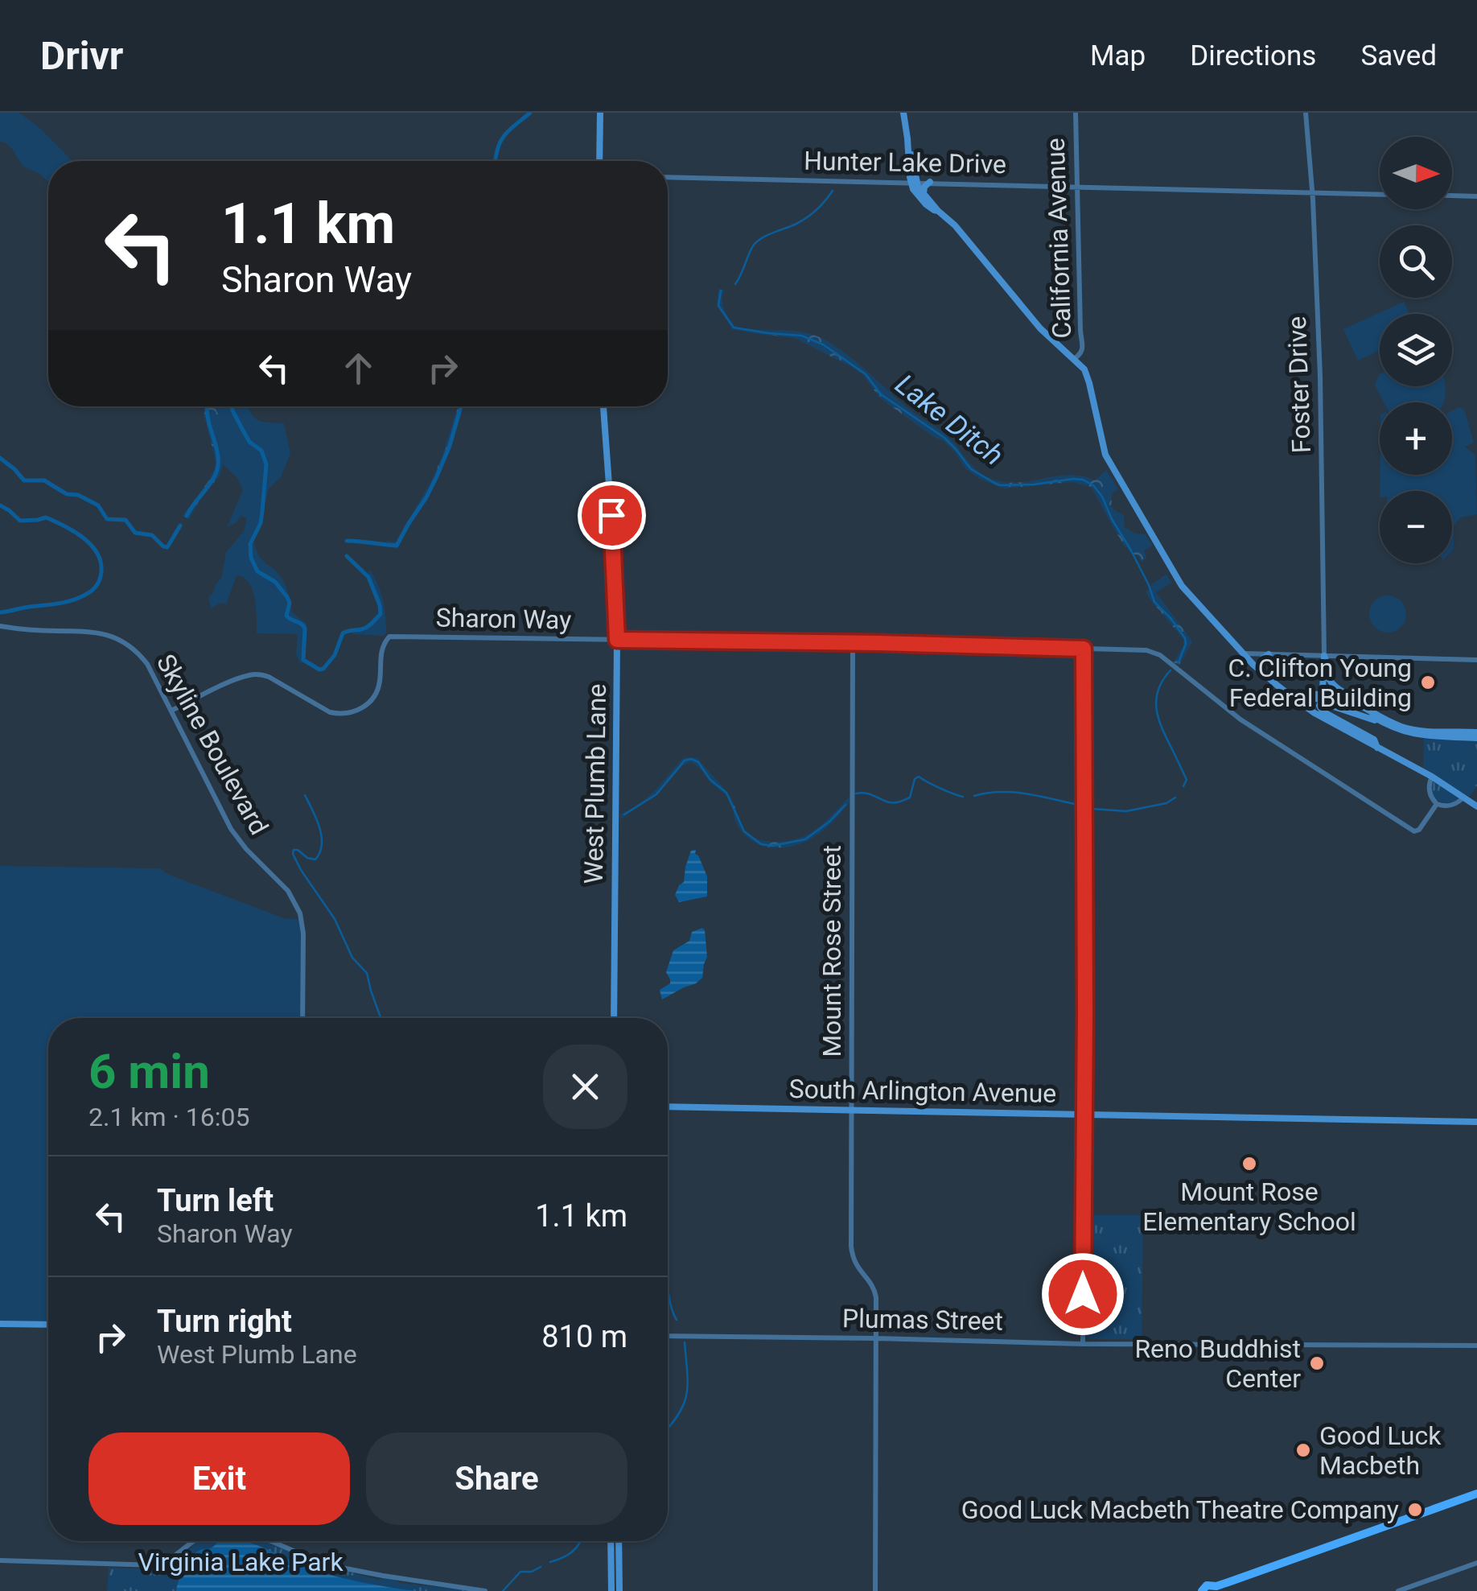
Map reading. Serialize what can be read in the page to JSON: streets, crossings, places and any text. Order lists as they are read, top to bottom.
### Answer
{
  "streets": {
    "main road": ["West Plumb Lane", "South Arlington Avenue"],
    "street": [
      "Hunter Lake Drive",
      "California Avenue",
      "Foster Drive",
      "Sharon Way",
      "Skyline Boulevard",
      "Mount Rose Street",
      "Plumas Street"
    ]
  },
  "crossings": [
    ["Hunter Lake Drive", "California Avenue"],
    ["Hunter Lake Drive", "Foster Drive"],
    ["Sharon Way", "Skyline Boulevard"],
    ["Sharon Way", "West Plumb Lane"],
    ["Sharon Way", "Mount Rose Street"],
    ["Mount Rose Street", "South Arlington Avenue"],
    ["Mount Rose Street", "Plumas Street"]
  ],
  "water": ["Lake Ditch"],
  "parks": ["Virginia Lake Park"],
  "places": [
    "C. Clifton Young Federal Building",
    "Mount Rose Elementary School",
    "Reno Buddhist Center",
    "Good Luck Macbeth",
    "Good Luck Macbeth Theatre Company"
  ],
  "north": "right",
  "page": {
    "header": "Drivr",
    "nav": ["Map", "Directions", "Saved"],
    "map_buttons": ["+", "−"],
    "turn": ["1.1 km", "Sharon Way"],
    "heading": ["6 min", "2.1 km · 16:05"],
    "list": [
      {
        "name": "Turn left",
        "note": "Sharon Way",
        "value": "1.1 km"
      },
      {
        "name": "Turn right",
        "note": "West Plumb Lane",
        "value": "810 m"
      }
    ],
    "buttons": ["Exit", "Share"]
  }
}
